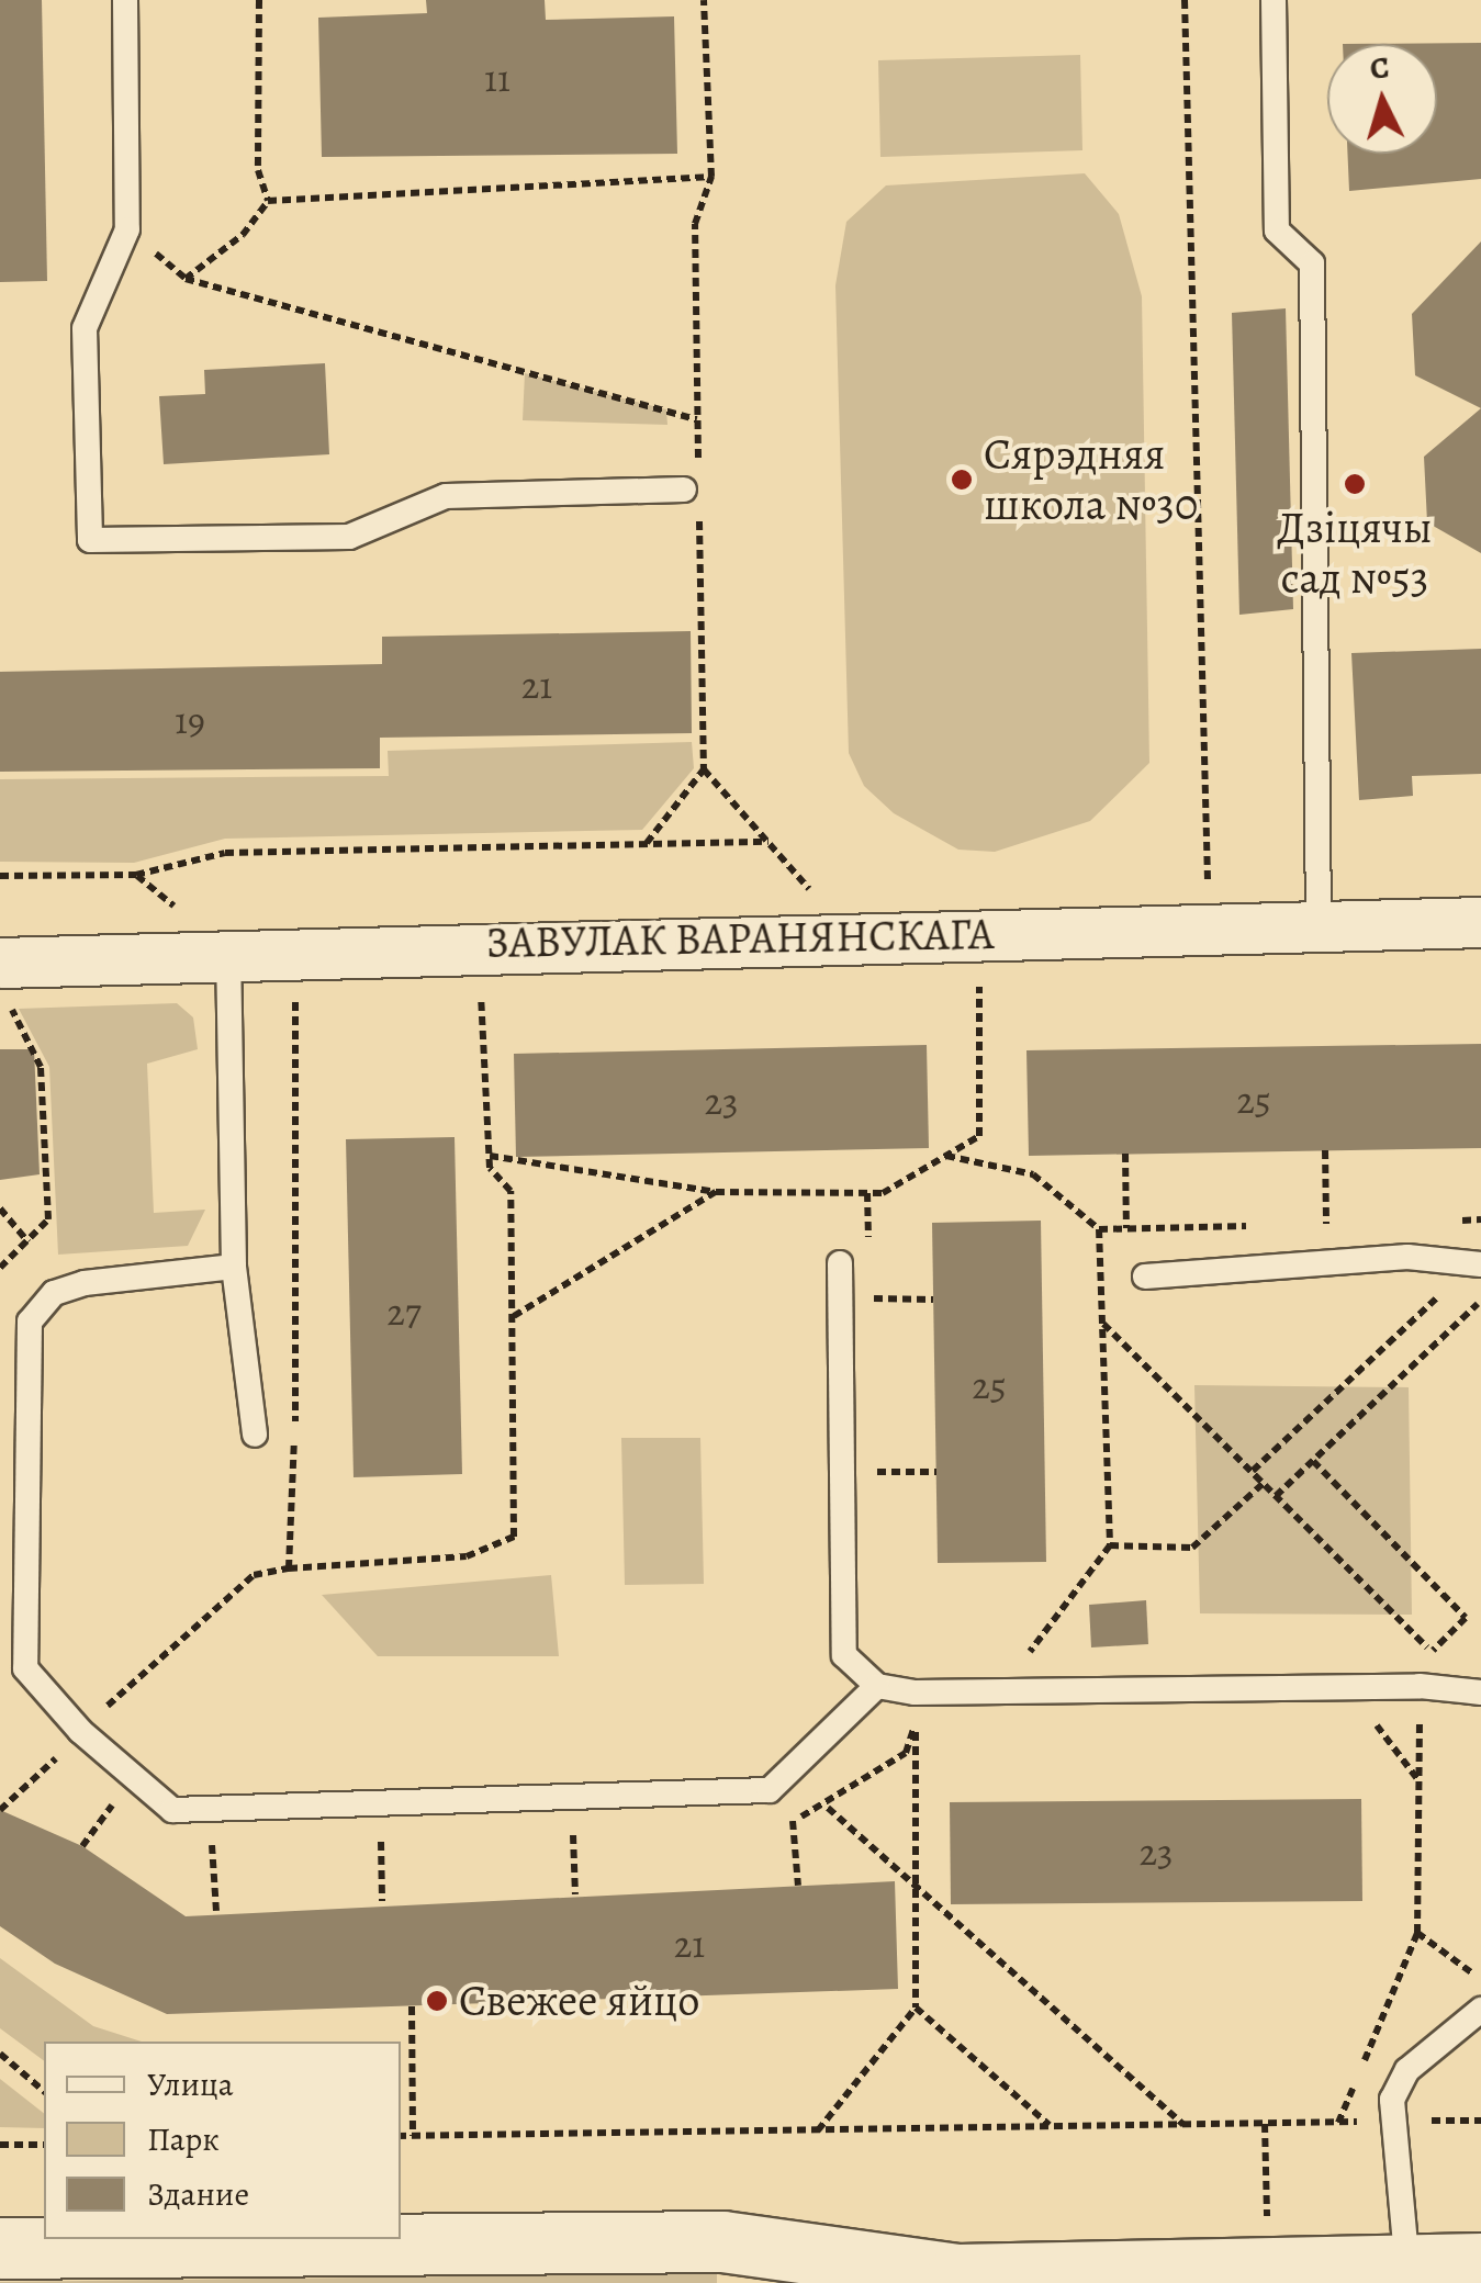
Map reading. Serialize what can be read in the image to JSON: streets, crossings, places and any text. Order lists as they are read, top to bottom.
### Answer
{
  "streets": {
    "street": ["ЗАВУЛАК ВАРАНЯНСКАГА"]
  },
  "places": ["Сярэдняя школа №30", "Дзіцячы сад №53", "Свежее яйцо"],
  "house_numbers": [
    "11",
    "21",
    "19",
    "25",
    "23",
    "27",
    "25",
    "23",
    "21"
  ],
  "legend": ["Улица", "Парк", "Здание"],
  "north": "top"
}
